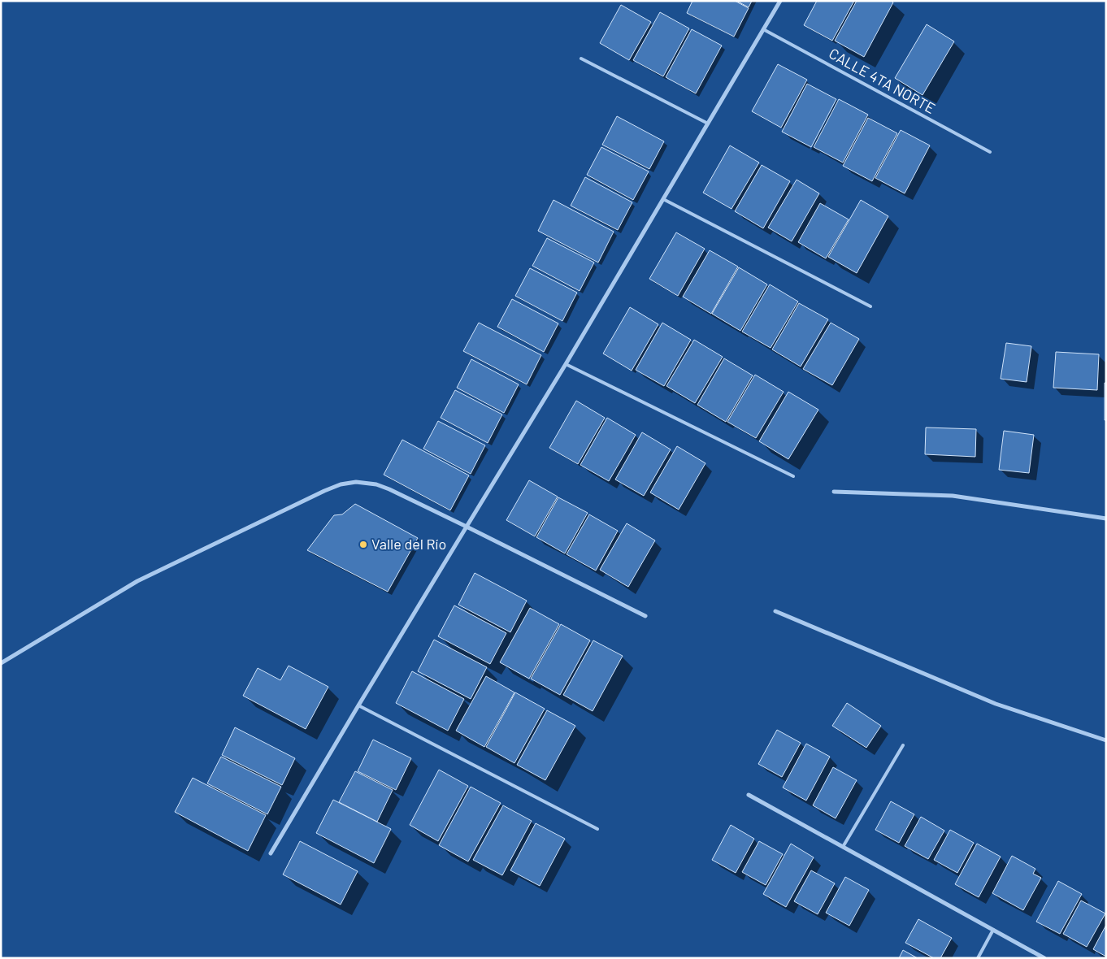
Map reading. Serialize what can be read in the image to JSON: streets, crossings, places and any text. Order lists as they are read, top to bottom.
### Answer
{
  "streets": {
    "lane": ["CALLE 4TA NORTE"]
  },
  "places": ["Valle del Río"]
}
